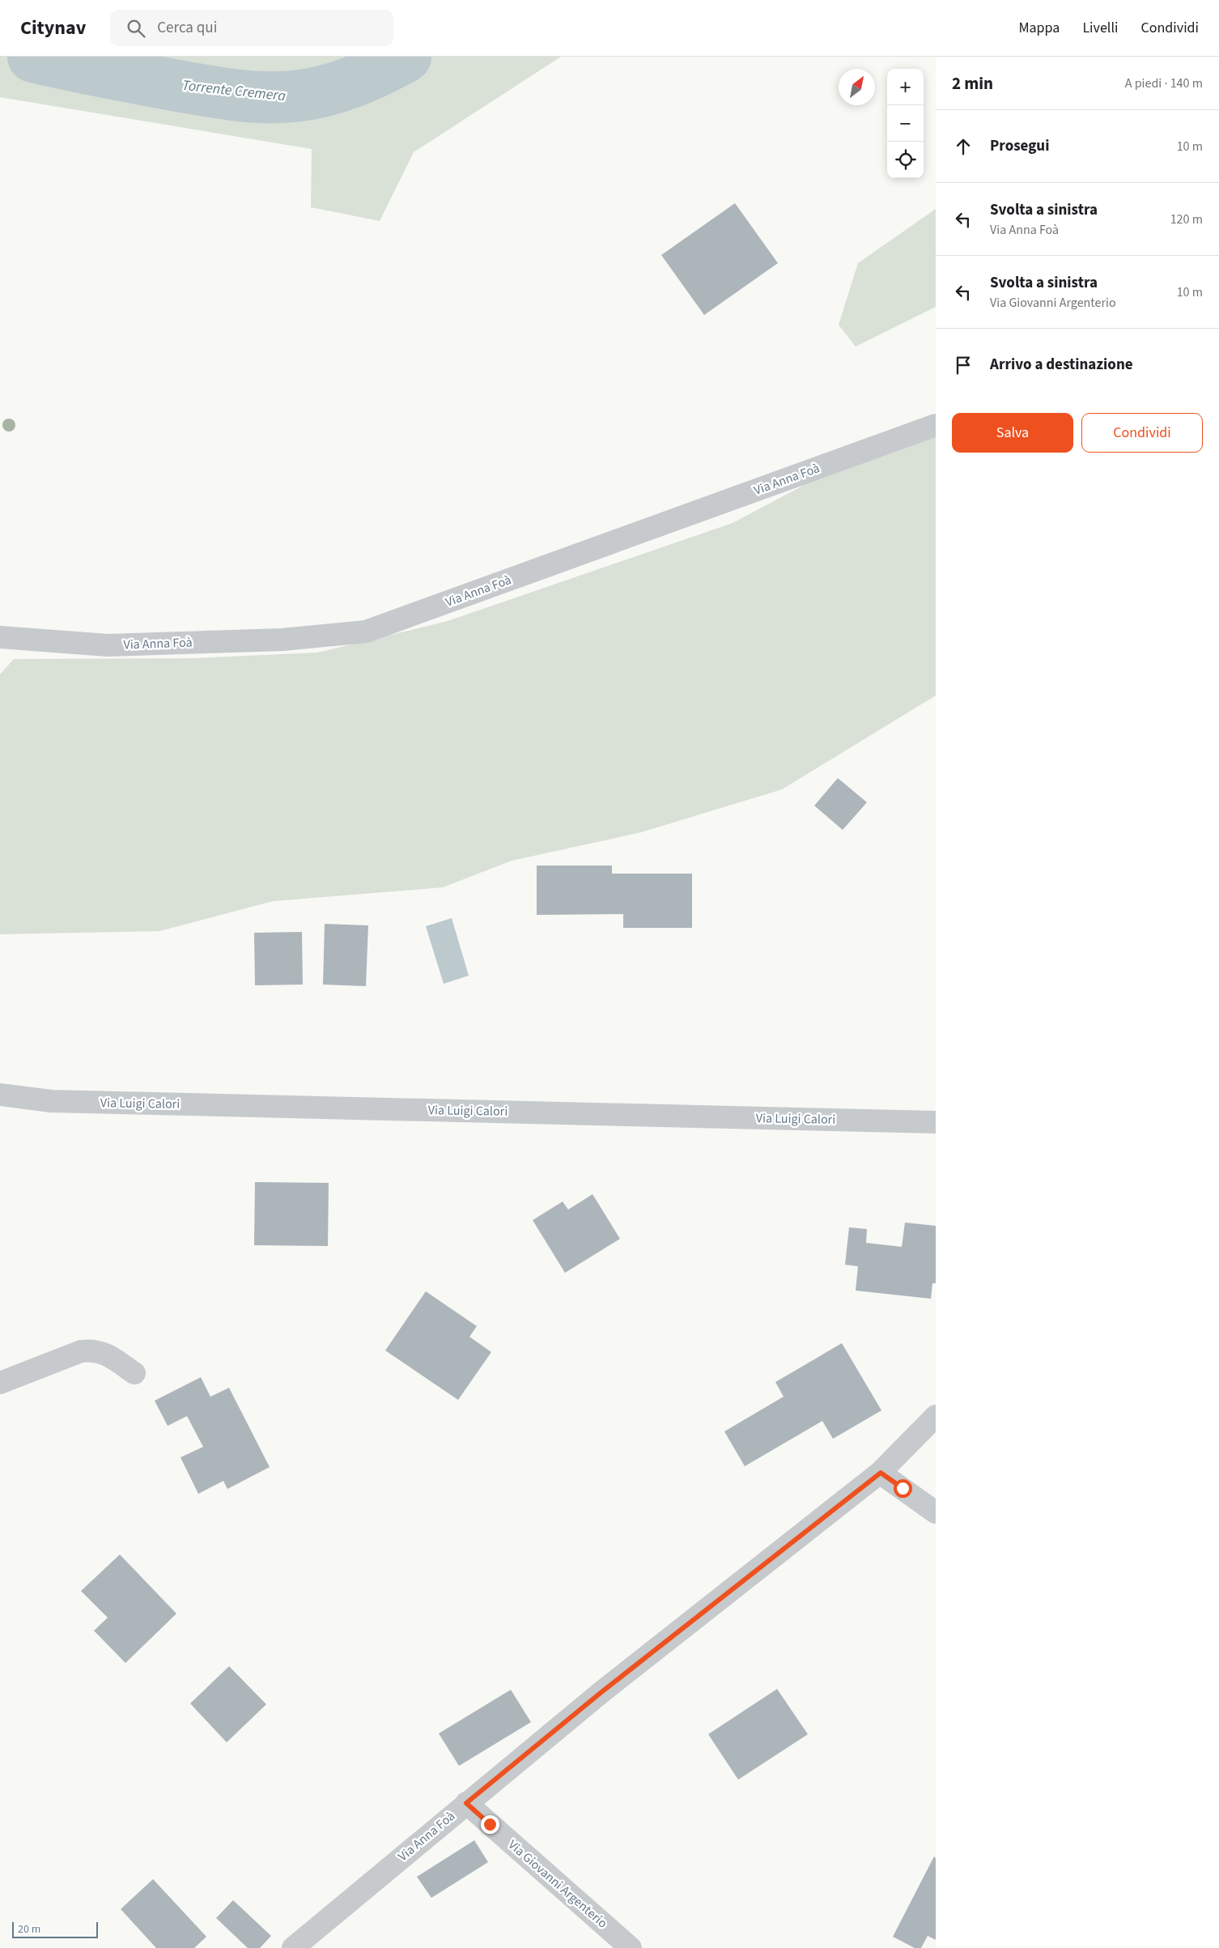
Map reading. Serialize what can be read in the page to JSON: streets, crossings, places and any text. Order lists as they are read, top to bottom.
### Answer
{
  "streets": {
    "street": ["Via Anna Foà", "Via Luigi Calori", "Via Giovanni Argenterio"]
  },
  "crossings": [
    ["Via Anna Foà", "Via Giovanni Argenterio"]
  ],
  "water": ["Torrente Cremera"],
  "scale_bar": "20 m",
  "north": "top right",
  "page": {
    "header": "Citynav",
    "search": "Cerca qui",
    "nav": ["Mappa", "Livelli", "Condividi"],
    "heading": ["2 min", "A piedi · 140 m"],
    "map_buttons": ["+", "−"],
    "list": [
      ["Prosegui", "10 m"],
      ["Svolta a sinistra", "Via Anna Foà", "120 m"],
      ["Svolta a sinistra", "Via Giovanni Argenterio", "10 m"],
      "Arrivo a destinazione"
    ],
    "buttons": ["Salva", "Condividi"],
    "scale": "20 m"
  }
}
